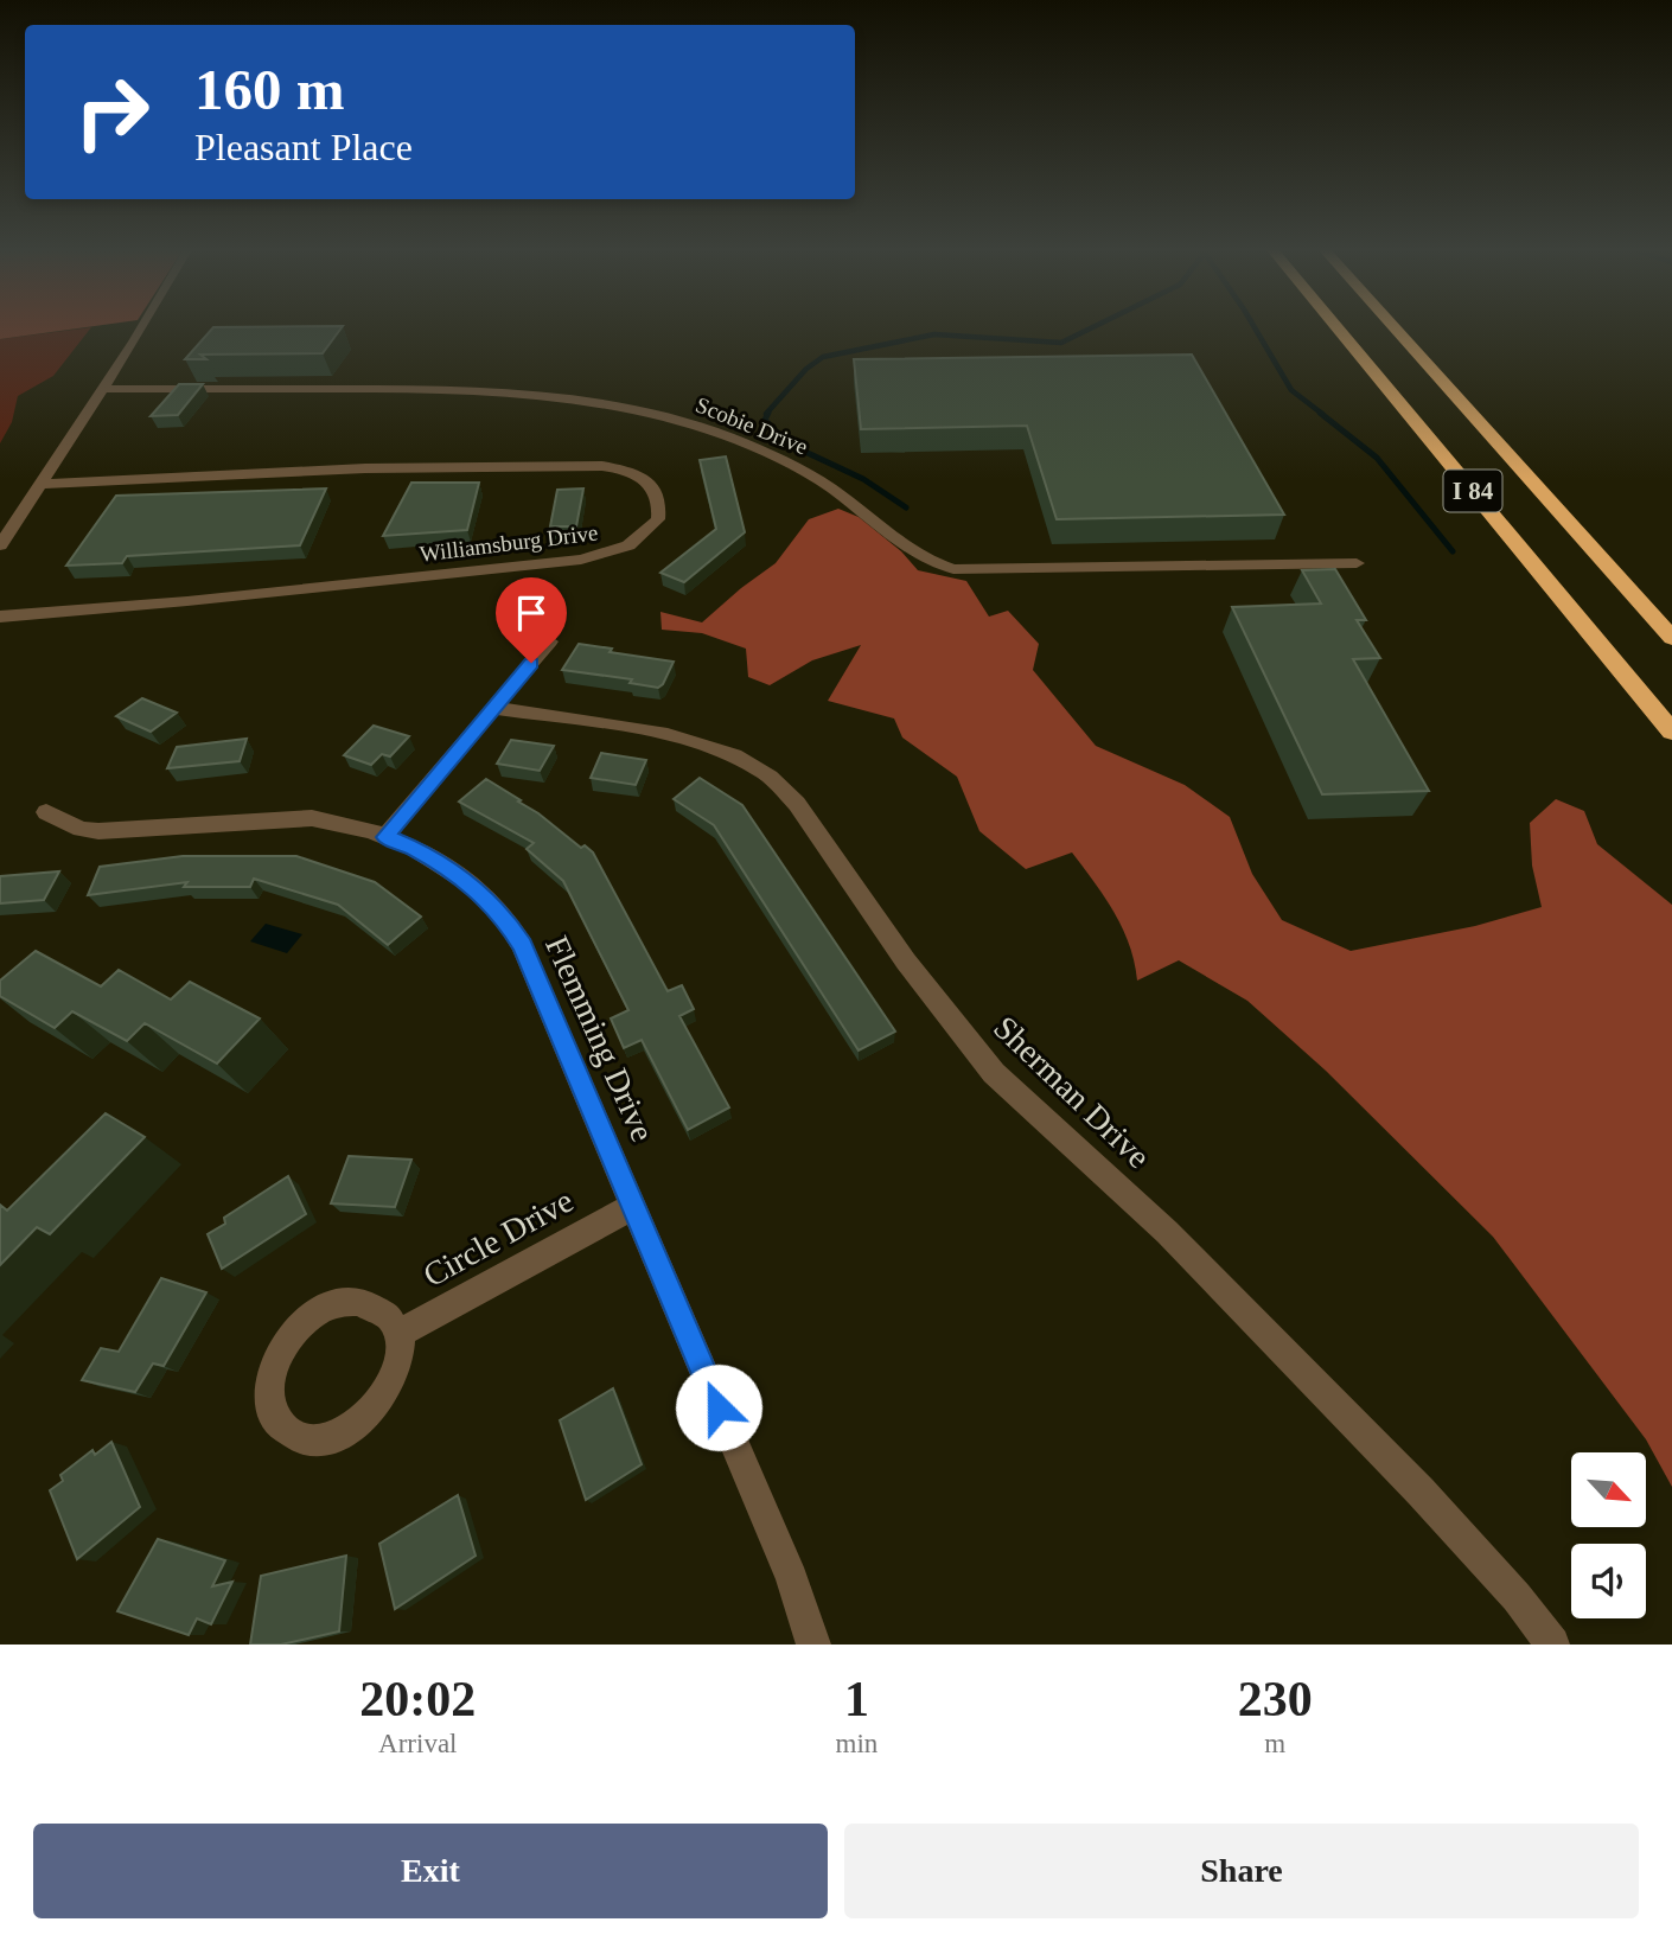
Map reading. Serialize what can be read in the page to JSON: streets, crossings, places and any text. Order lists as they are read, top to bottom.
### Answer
{
  "streets": {
    "highway": ["I 84"],
    "street": [
      "Scobie Drive",
      "Williamsburg Drive",
      "Flemming Drive",
      "Sherman Drive",
      "Circle Drive"
    ]
  },
  "crossings": [
    ["Flemming Drive", "Circle Drive"]
  ],
  "north": "bottom right",
  "page": {
    "turn": ["160 m", "Pleasant Place"],
    "eta": [
      "20:02",
      "Arrival",
      "1",
      "min",
      "230",
      "m"
    ],
    "buttons": ["Exit", "Share"]
  }
}
